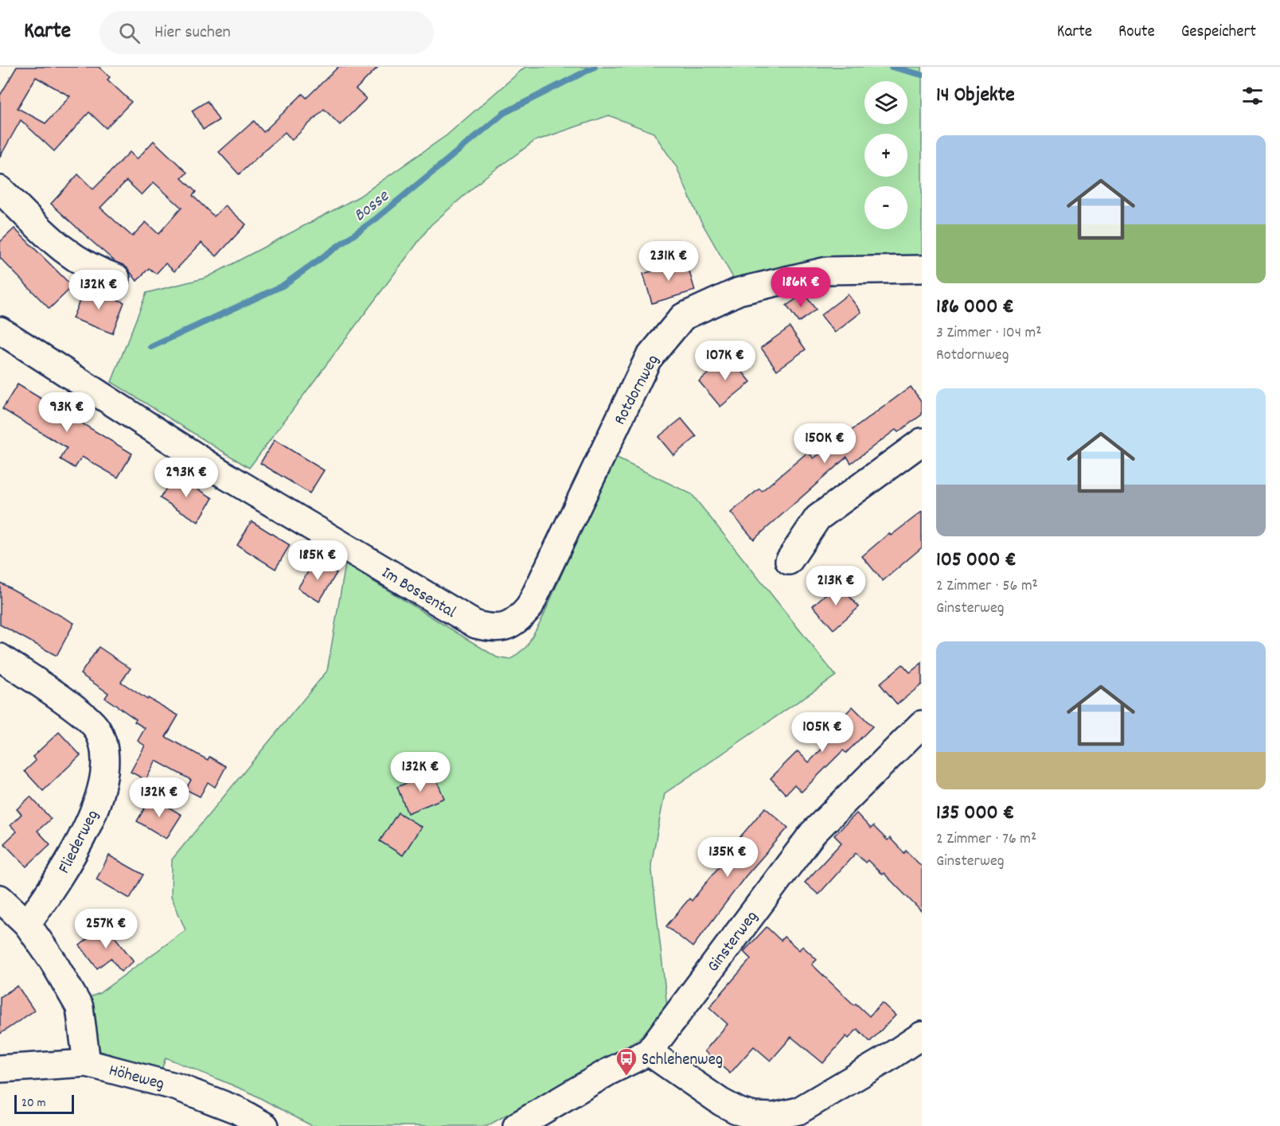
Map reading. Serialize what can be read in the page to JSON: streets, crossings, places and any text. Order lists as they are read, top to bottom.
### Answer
{
  "streets": {
    "street": [
      "Rotdornweg",
      "Im Bossental",
      "Fliederweg",
      "Ginsterweg",
      "Höheweg"
    ]
  },
  "crossings": [
    ["Rotdornweg", "Im Bossental"]
  ],
  "water": ["Bosse"],
  "places": {
    "bus stop": ["Schlehenweg"]
  },
  "scale_bar": "20 m",
  "page": {
    "header": "Karte",
    "search": "Hier suchen",
    "nav": ["Karte", "Route", "Gespeichert"],
    "heading": "14 Objekte",
    "map_buttons": ["+", "−"],
    "list": [
      {
        "name": "186 000 €",
        "note": "3 Zimmer · 104 m² · Rotdornweg"
      },
      {
        "name": "105 000 €",
        "note": "2 Zimmer · 56 m² · Ginsterweg"
      },
      {
        "name": "135 000 €",
        "note": "2 Zimmer · 76 m² · Ginsterweg"
      }
    ],
    "price": [
      "231K €",
      "186K €",
      "132K €",
      "107K €",
      "93K €",
      "150K €",
      "293K €",
      "185K €",
      "213K €",
      "105K €",
      "132K €",
      "132K €",
      "135K €",
      "257K €"
    ],
    "scale": "20 m"
  }
}
